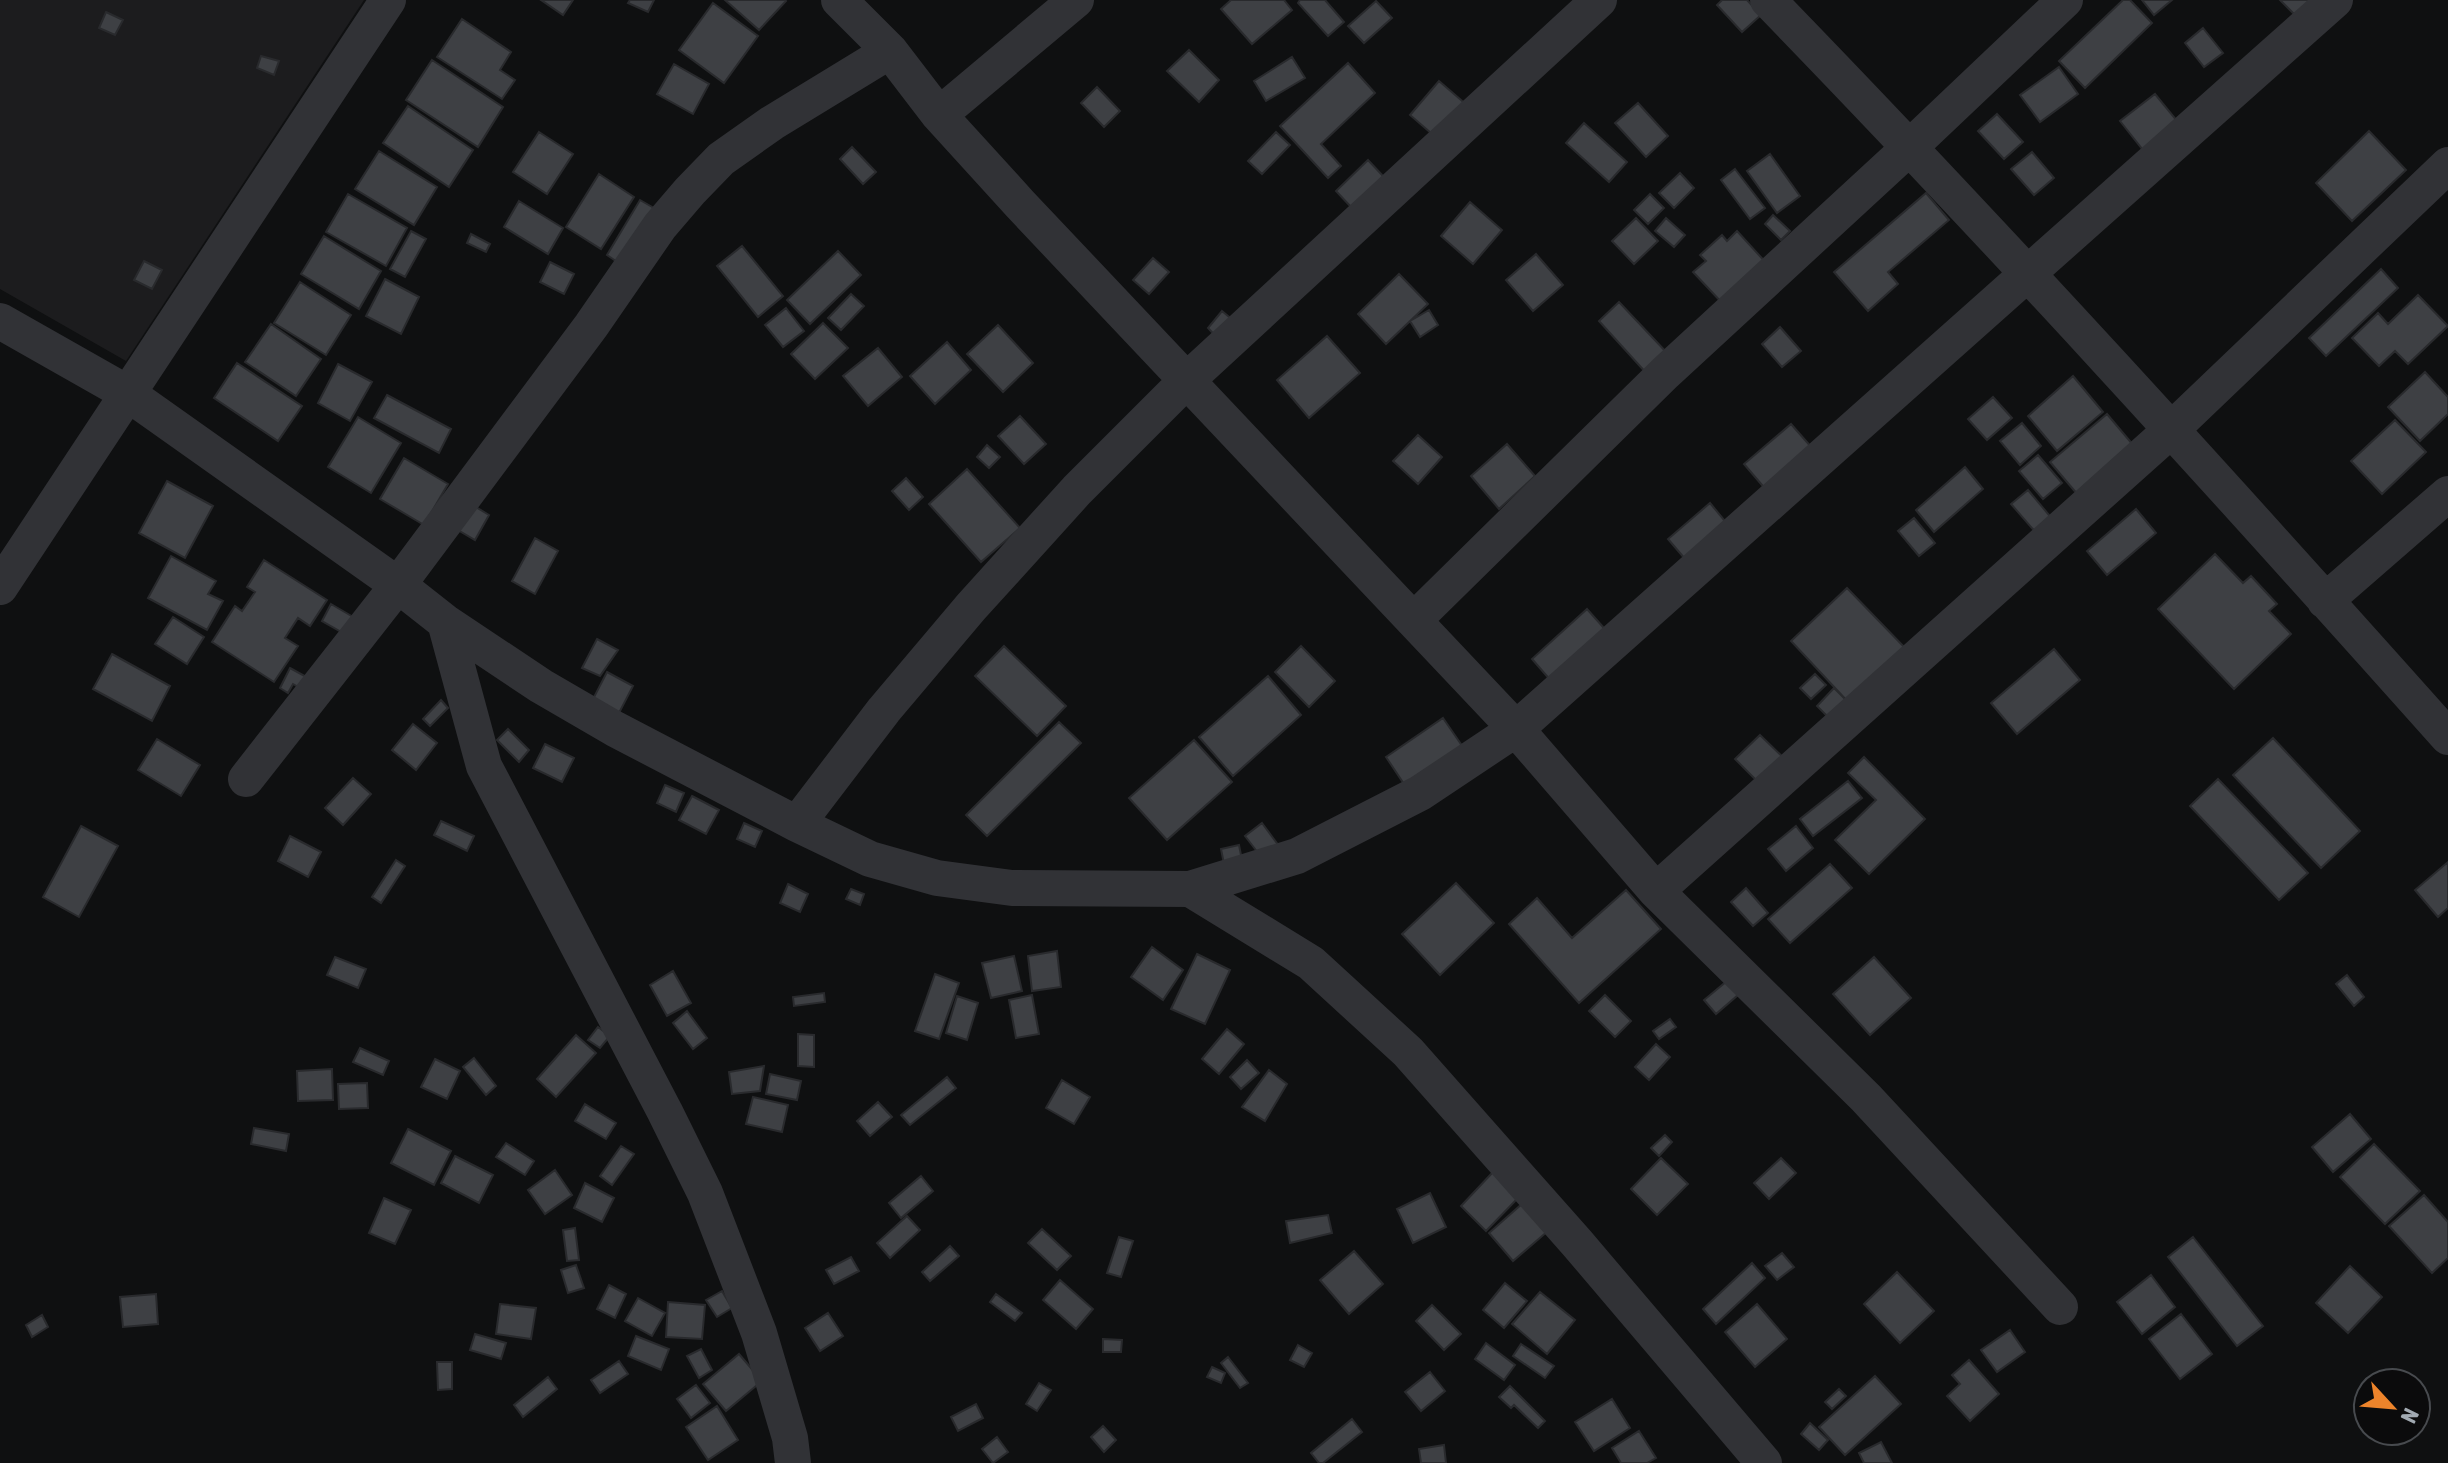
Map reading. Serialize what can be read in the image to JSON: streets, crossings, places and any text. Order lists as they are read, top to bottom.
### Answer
{
  "north": "bottom right"
}
